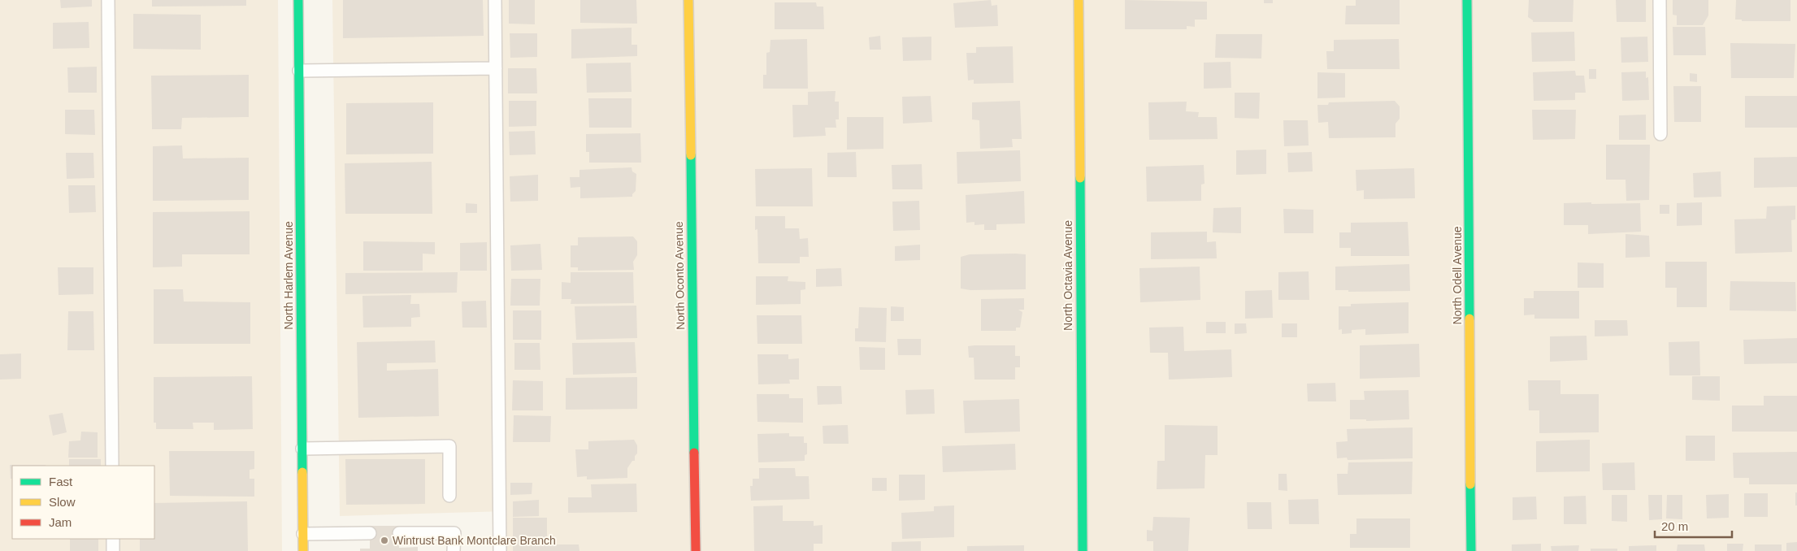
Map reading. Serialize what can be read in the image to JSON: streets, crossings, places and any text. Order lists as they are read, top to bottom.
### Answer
{
  "streets": {
    "street": [
      "North Harlem Avenue",
      "North Oconto Avenue",
      "North Octavia Avenue",
      "North Odell Avenue"
    ]
  },
  "places": ["Wintrust Bank Montclare Branch"],
  "legend": ["Fast", "Slow", "Jam"],
  "scale_bar": "20 m"
}
